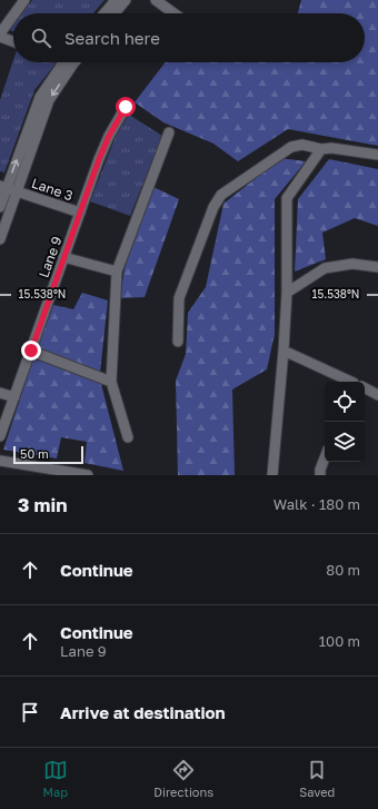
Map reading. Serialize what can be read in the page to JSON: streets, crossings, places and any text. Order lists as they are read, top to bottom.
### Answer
{
  "streets": {
    "street": ["Lane 3", "Lane 9"]
  },
  "crossings": [
    ["Lane 3", "Lane 9"]
  ],
  "scale_bar": "50 m",
  "page": {
    "search": "Search here",
    "scale": "50 m",
    "heading": ["3 min", "Walk · 180 m"],
    "list": [
      ["Continue", "80 m"],
      ["Continue", "Lane 9", "100 m"],
      "Arrive at destination"
    ],
    "nav": ["Map", "Directions", "Saved"]
  },
  "coordinates": ["15.538°N"]
}
